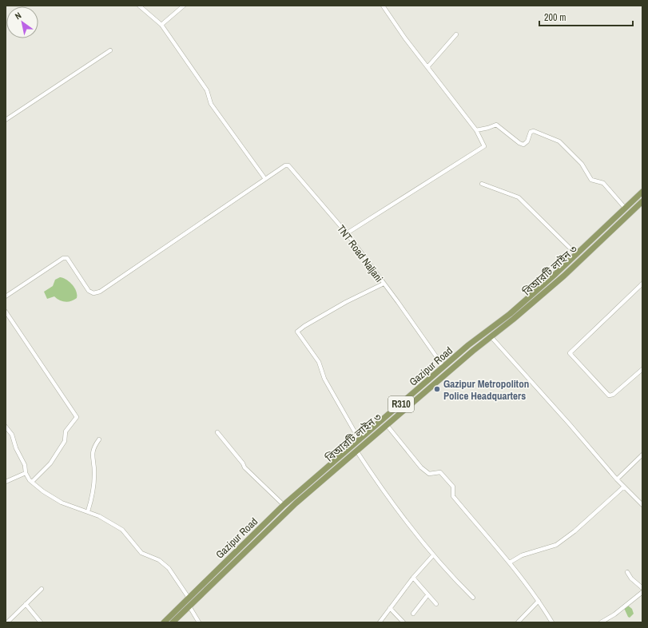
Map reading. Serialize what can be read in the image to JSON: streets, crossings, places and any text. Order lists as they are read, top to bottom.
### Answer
{
  "streets": {
    "main road": ["বিআরটি লাইন ৩", "Gazipur Road", "R310"],
    "street": ["TNT Road Naljani"]
  },
  "crossings": [
    ["TNT Road Naljani", "Gazipur Road"]
  ],
  "places": ["Gazipur Metropoliton Police Headquarters"],
  "scale_bar": "200 m",
  "north": "top left"
}
